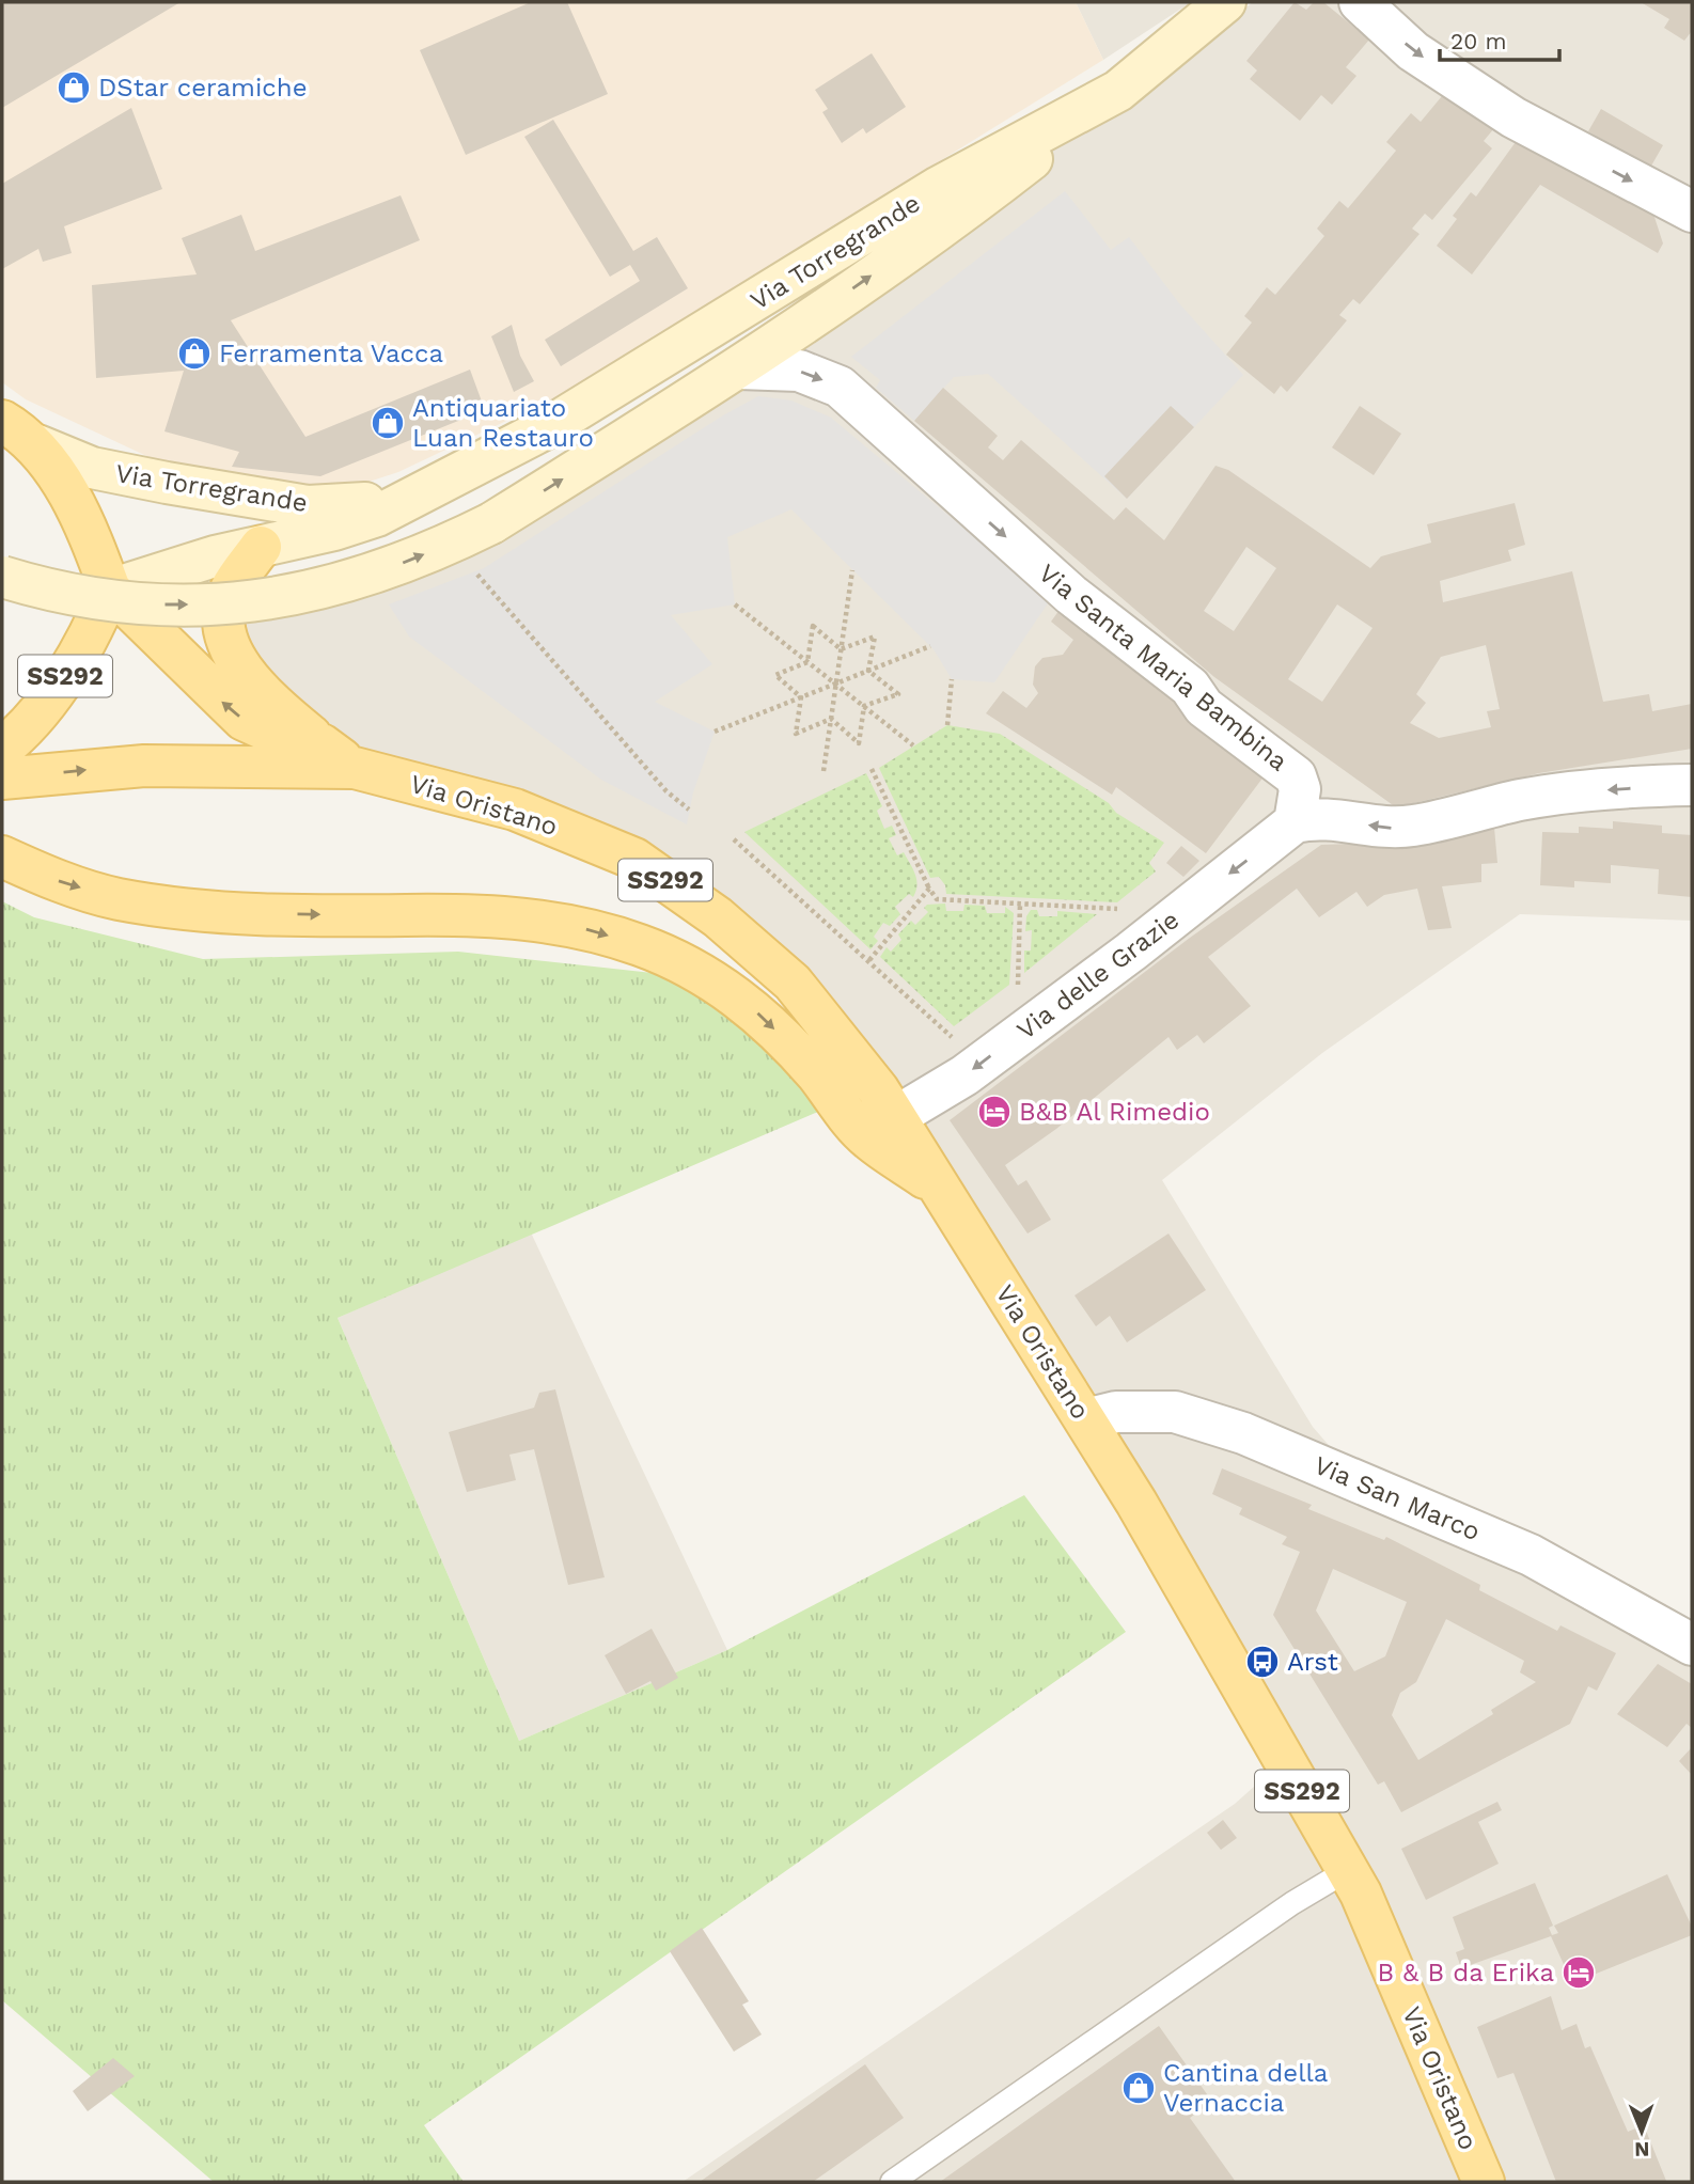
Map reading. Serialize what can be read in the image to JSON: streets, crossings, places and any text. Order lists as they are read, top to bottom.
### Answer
{
  "streets": {
    "main road": ["Via Torregrande", "SS292", "Via Oristano"],
    "street": ["Via Santa Maria Bambina", "Via delle Grazie", "Via San Marco"]
  },
  "crossings": [
    ["Via Torregrande", "SS292"],
    ["Via Torregrande", "Via Oristano"],
    ["Via Santa Maria Bambina", "Via delle Grazie"],
    ["SS292", "Via Oristano"],
    ["Via Oristano", "Via delle Grazie"],
    ["Via Oristano", "Via San Marco"]
  ],
  "one_way": ["Via Santa Maria Bambina", "Via delle Grazie"],
  "places": {
    "shop": [
      "DStar ceramiche",
      "Ferramenta Vacca",
      "Antiquariato Luan Restauro",
      "Cantina della Vernaccia"
    ],
    "hotel": ["B&B Al Rimedio", "B & B da Erika"],
    "bus stop": ["Arst"]
  },
  "scale_bar": "20 m",
  "north": "bottom"
}
